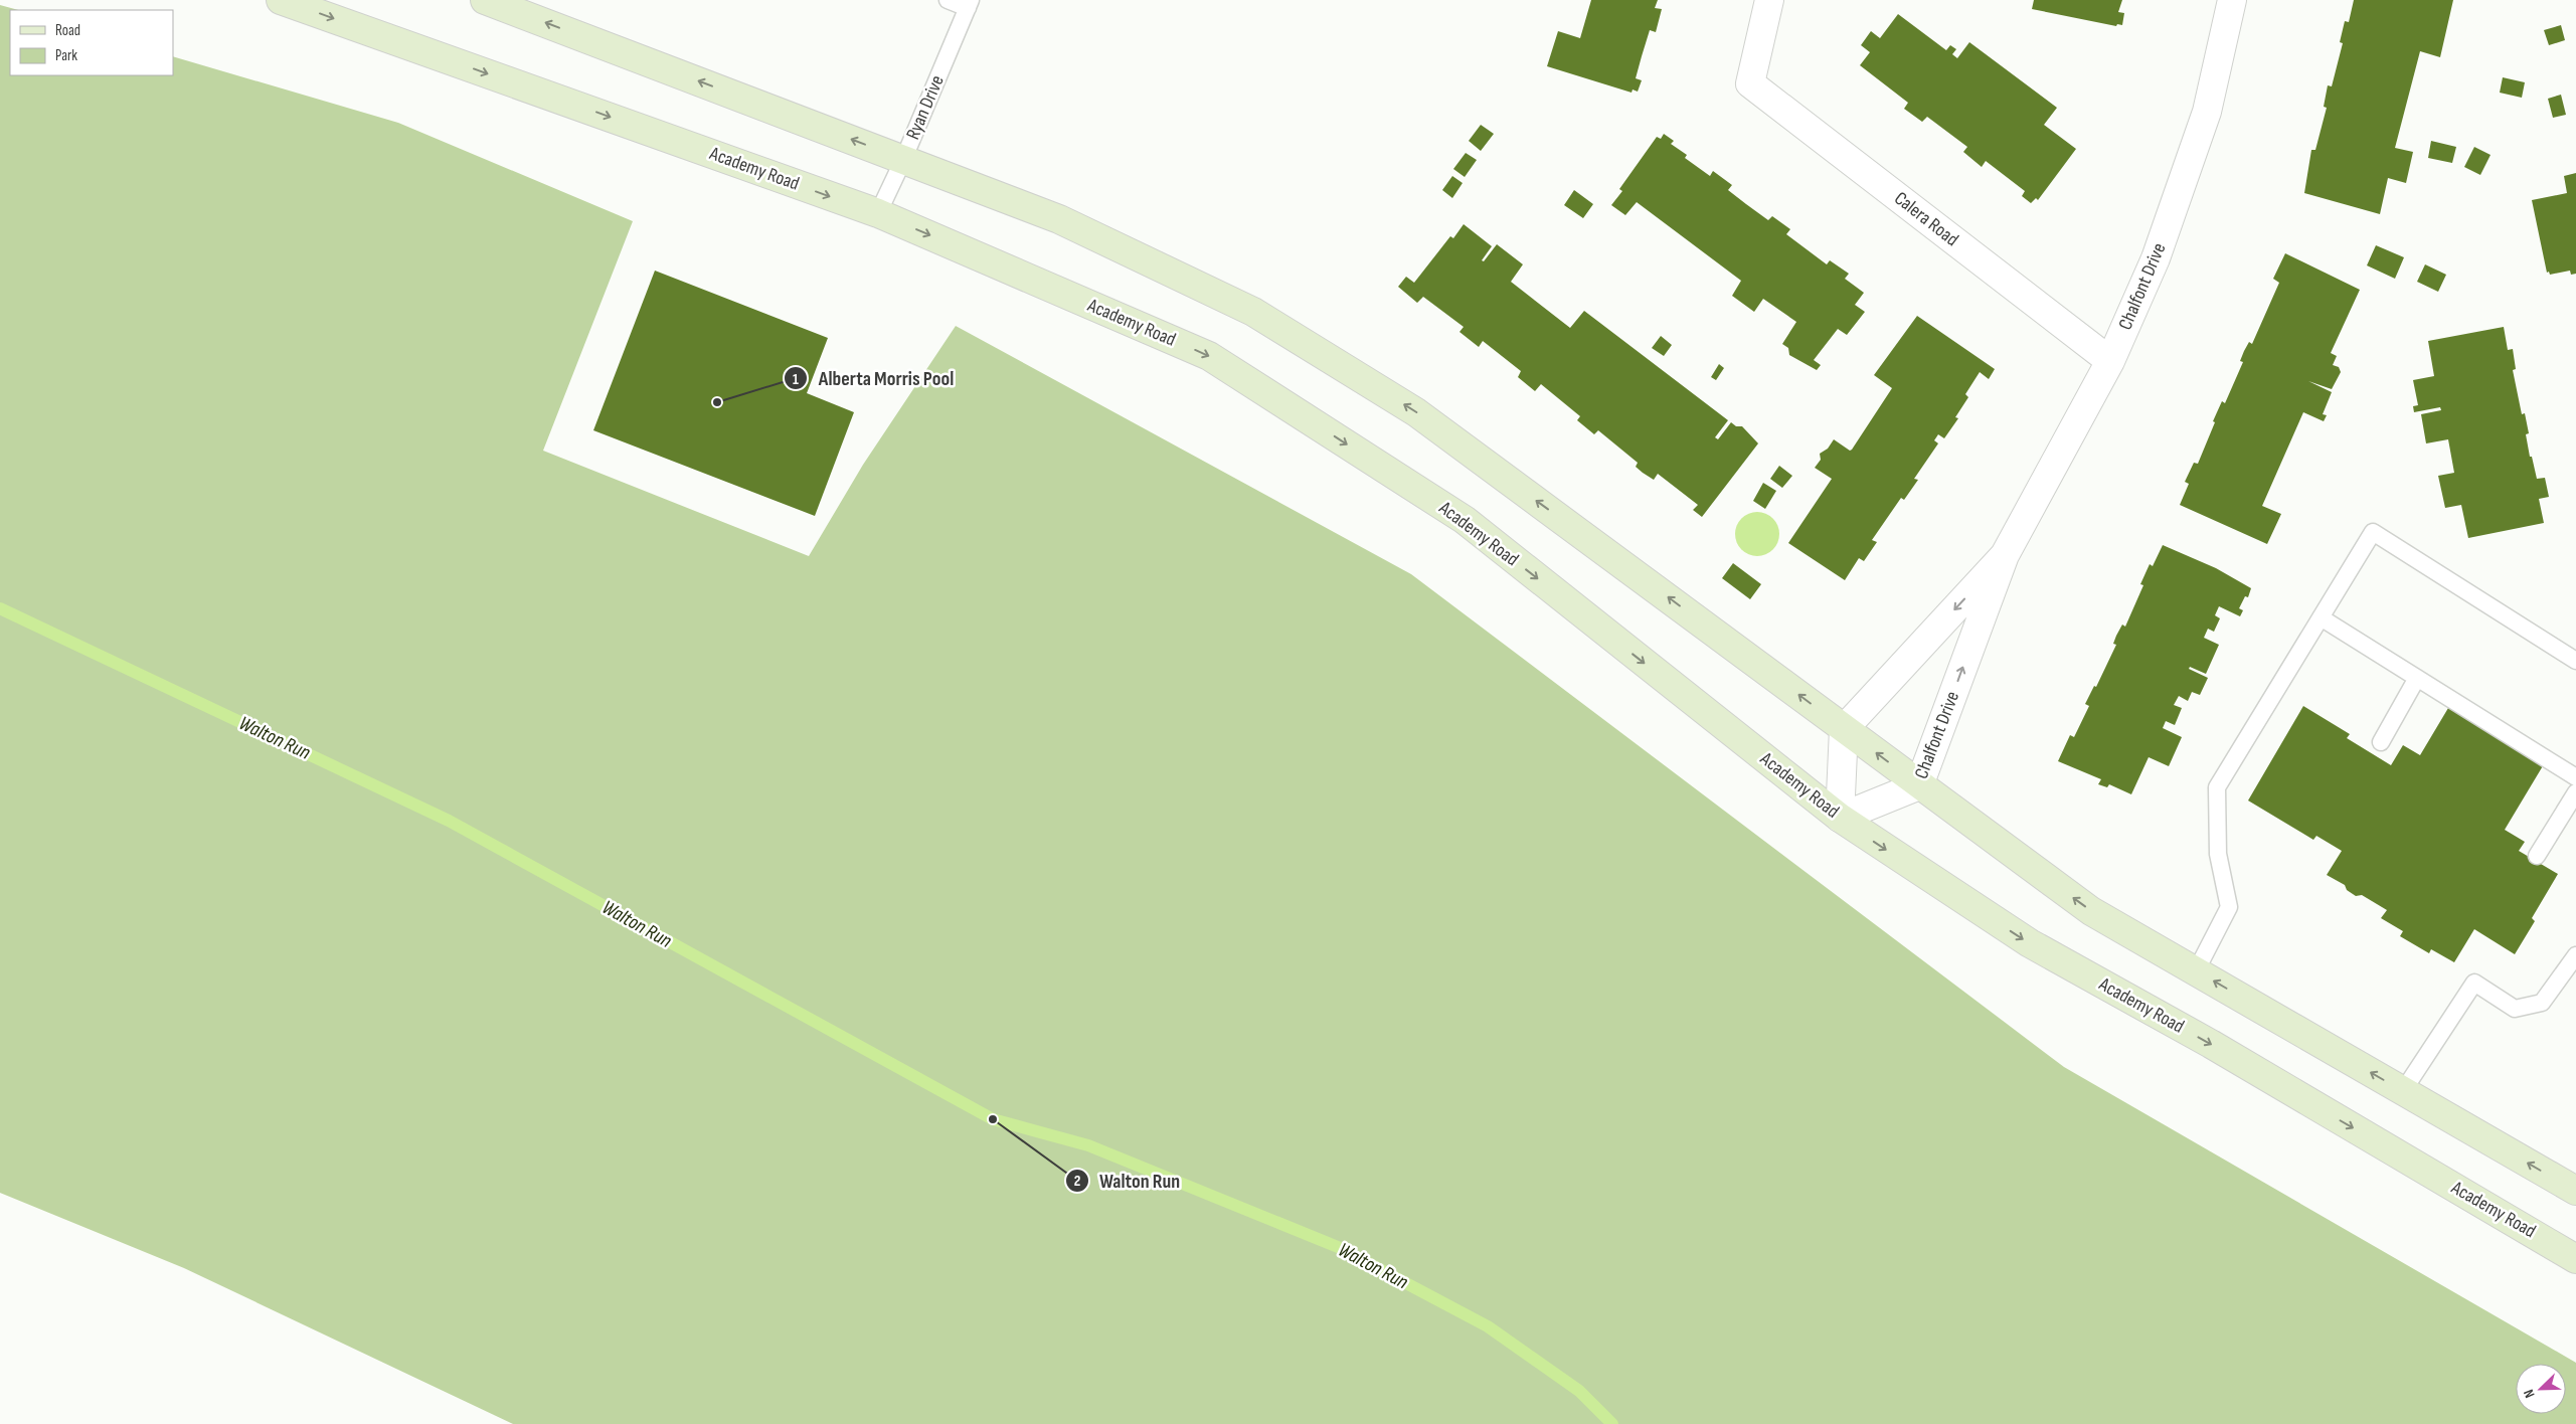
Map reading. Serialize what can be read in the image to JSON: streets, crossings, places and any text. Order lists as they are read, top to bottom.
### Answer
{
  "streets": {
    "main road": ["Academy Road"],
    "street": ["Calera Road", "Chalfont Drive"],
    "lane": ["Ryan Drive"]
  },
  "crossings": [
    ["Ryan Drive", "Academy Road"],
    ["Academy Road", "Chalfont Drive"],
    ["Calera Road", "Chalfont Drive"]
  ],
  "water": ["Walton Run"],
  "places": ["Alberta Morris Pool", "Walton Run"],
  "legend": ["Road", "Park"],
  "north": "bottom left"
}
